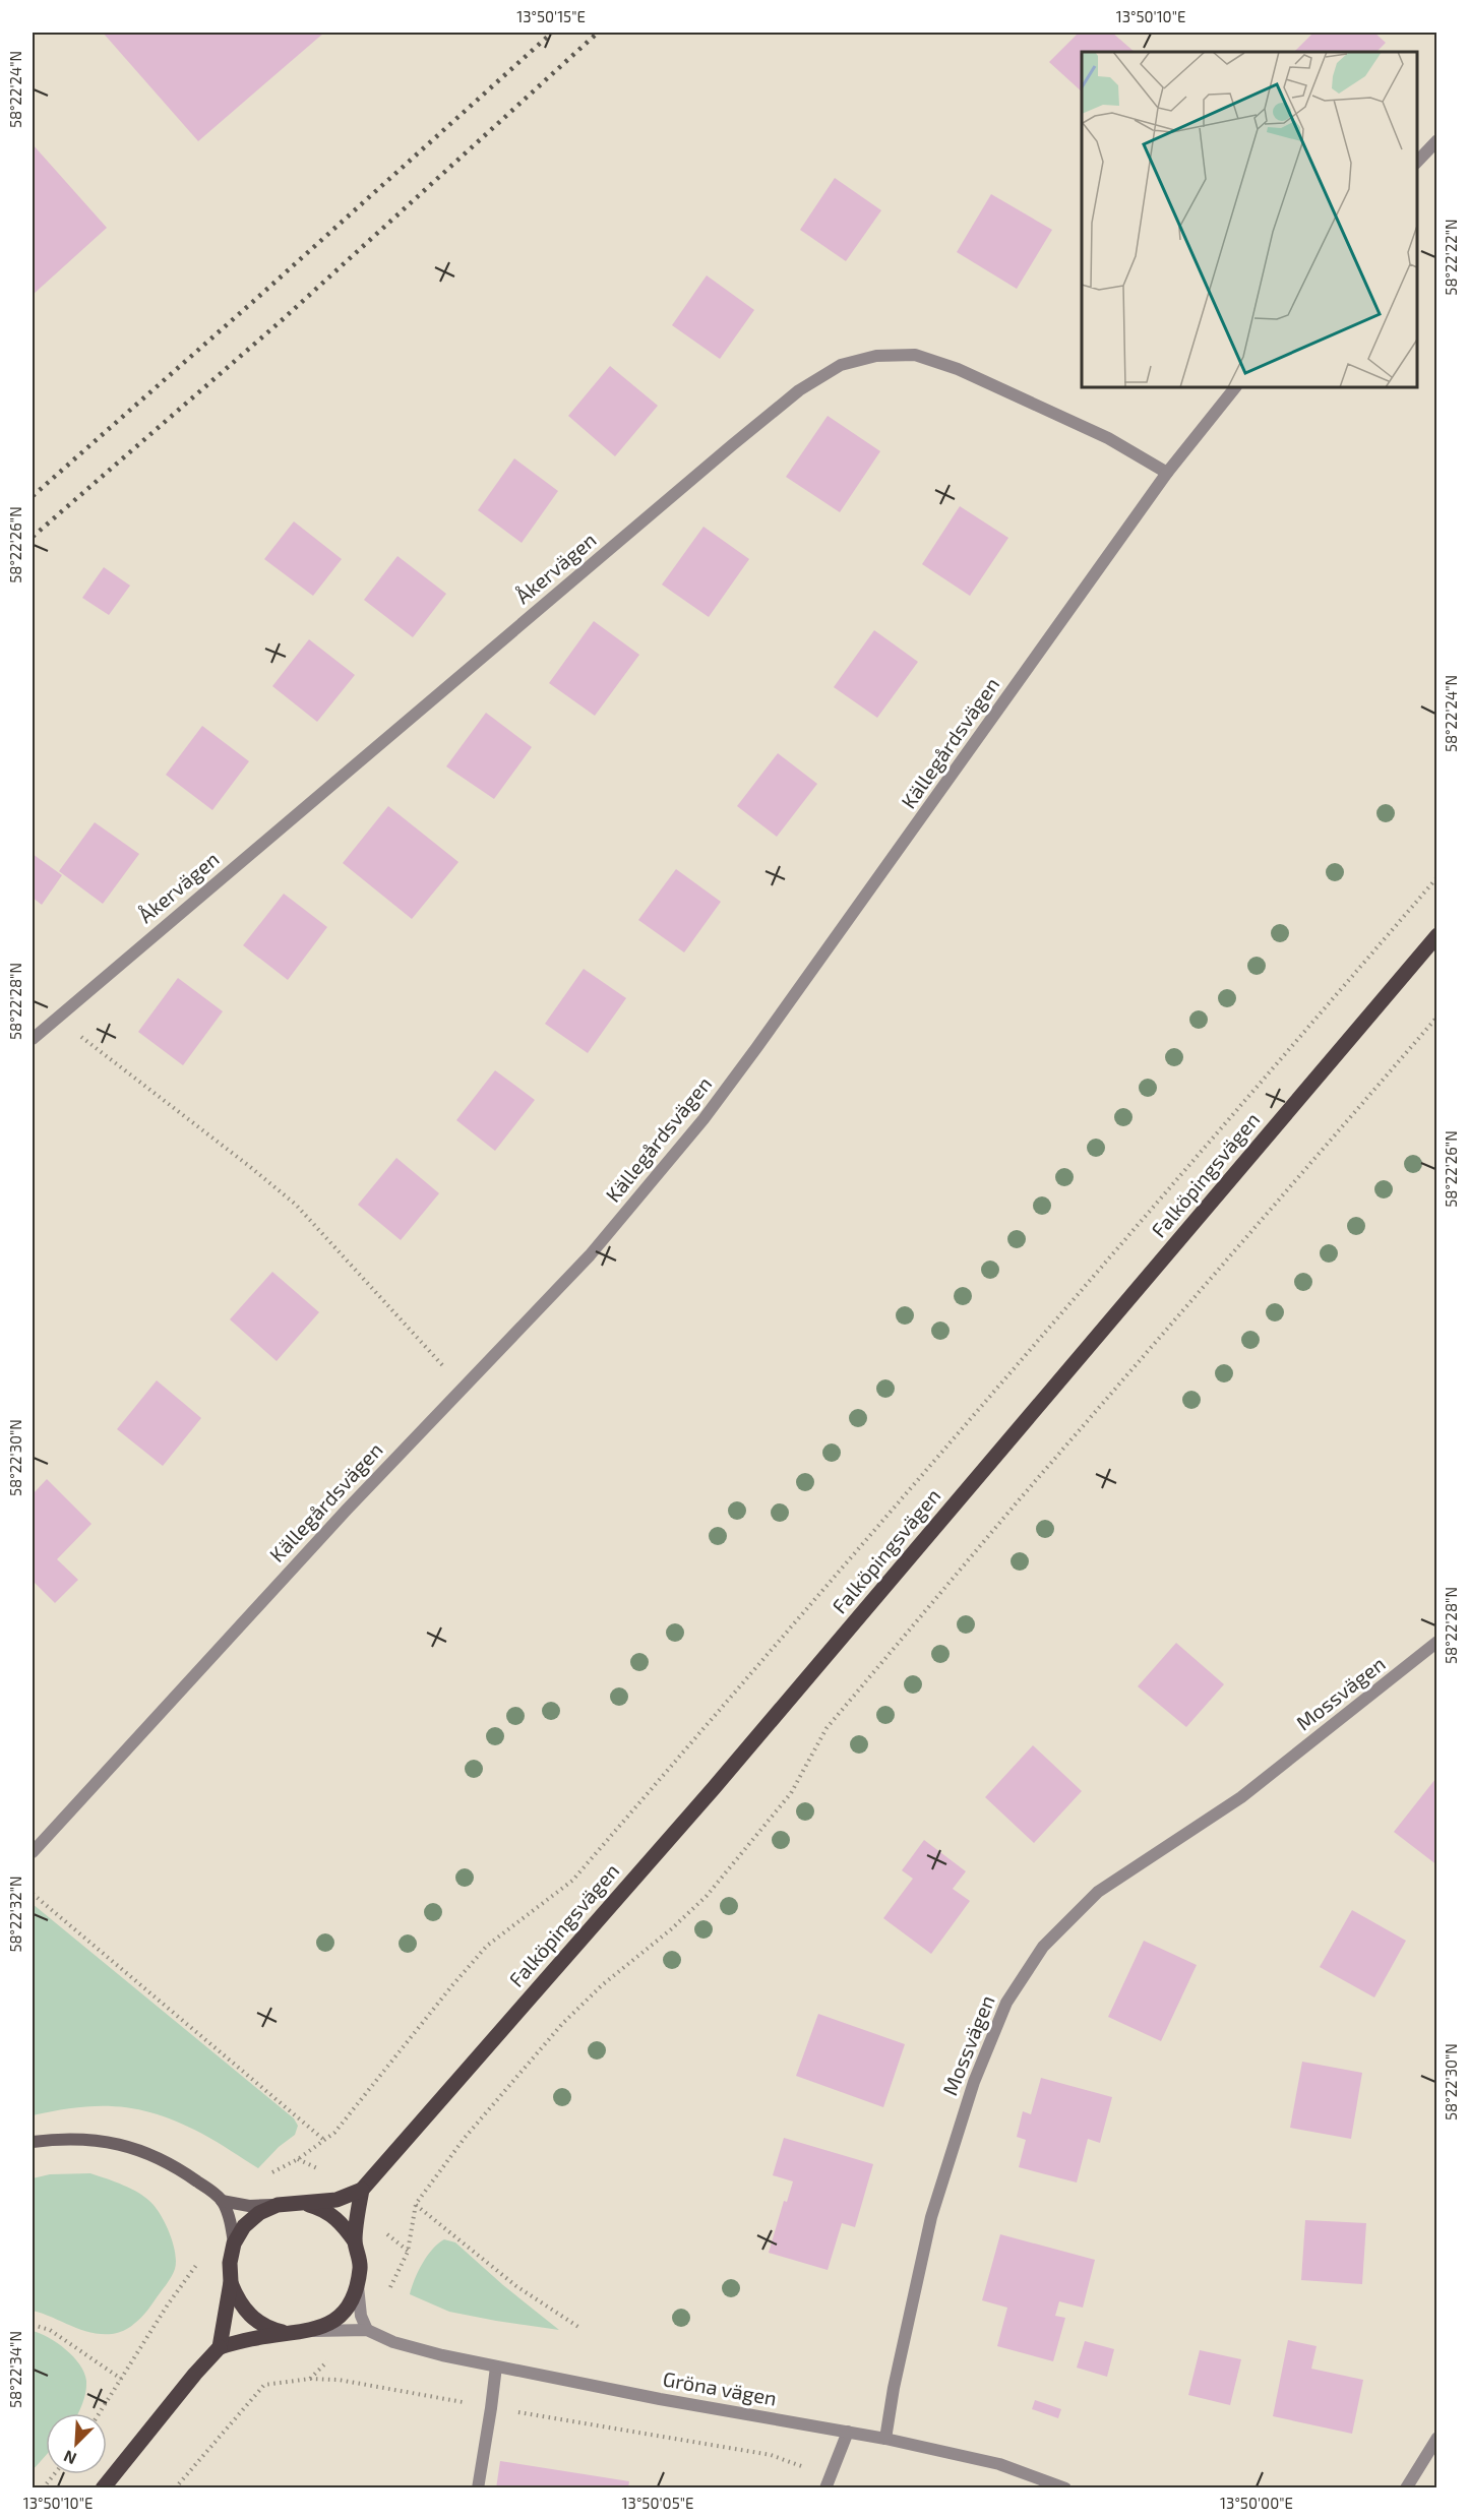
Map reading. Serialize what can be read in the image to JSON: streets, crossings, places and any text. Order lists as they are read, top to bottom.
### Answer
{
  "streets": {
    "main road": ["Falköpingsvägen"],
    "street": [
      "Åkervägen",
      "Källegårdsvägen",
      "Mossvägen",
      "Gröna vägen"
    ]
  },
  "crossings": [
    ["Åkervägen", "Källegårdsvägen"],
    ["Mossvägen", "Gröna vägen"]
  ],
  "north": "bottom left",
  "coordinates": [
    "13°50'15\"E",
    "13°50'10\"E",
    "58°22'24\"N",
    "58°22'22\"N",
    "58°22'26\"N",
    "58°22'28\"N",
    "58°22'30\"N",
    "58°22'32\"N",
    "58°22'34\"N",
    "13°50'05\"E",
    "13°50'00\"E"
  ]
}
